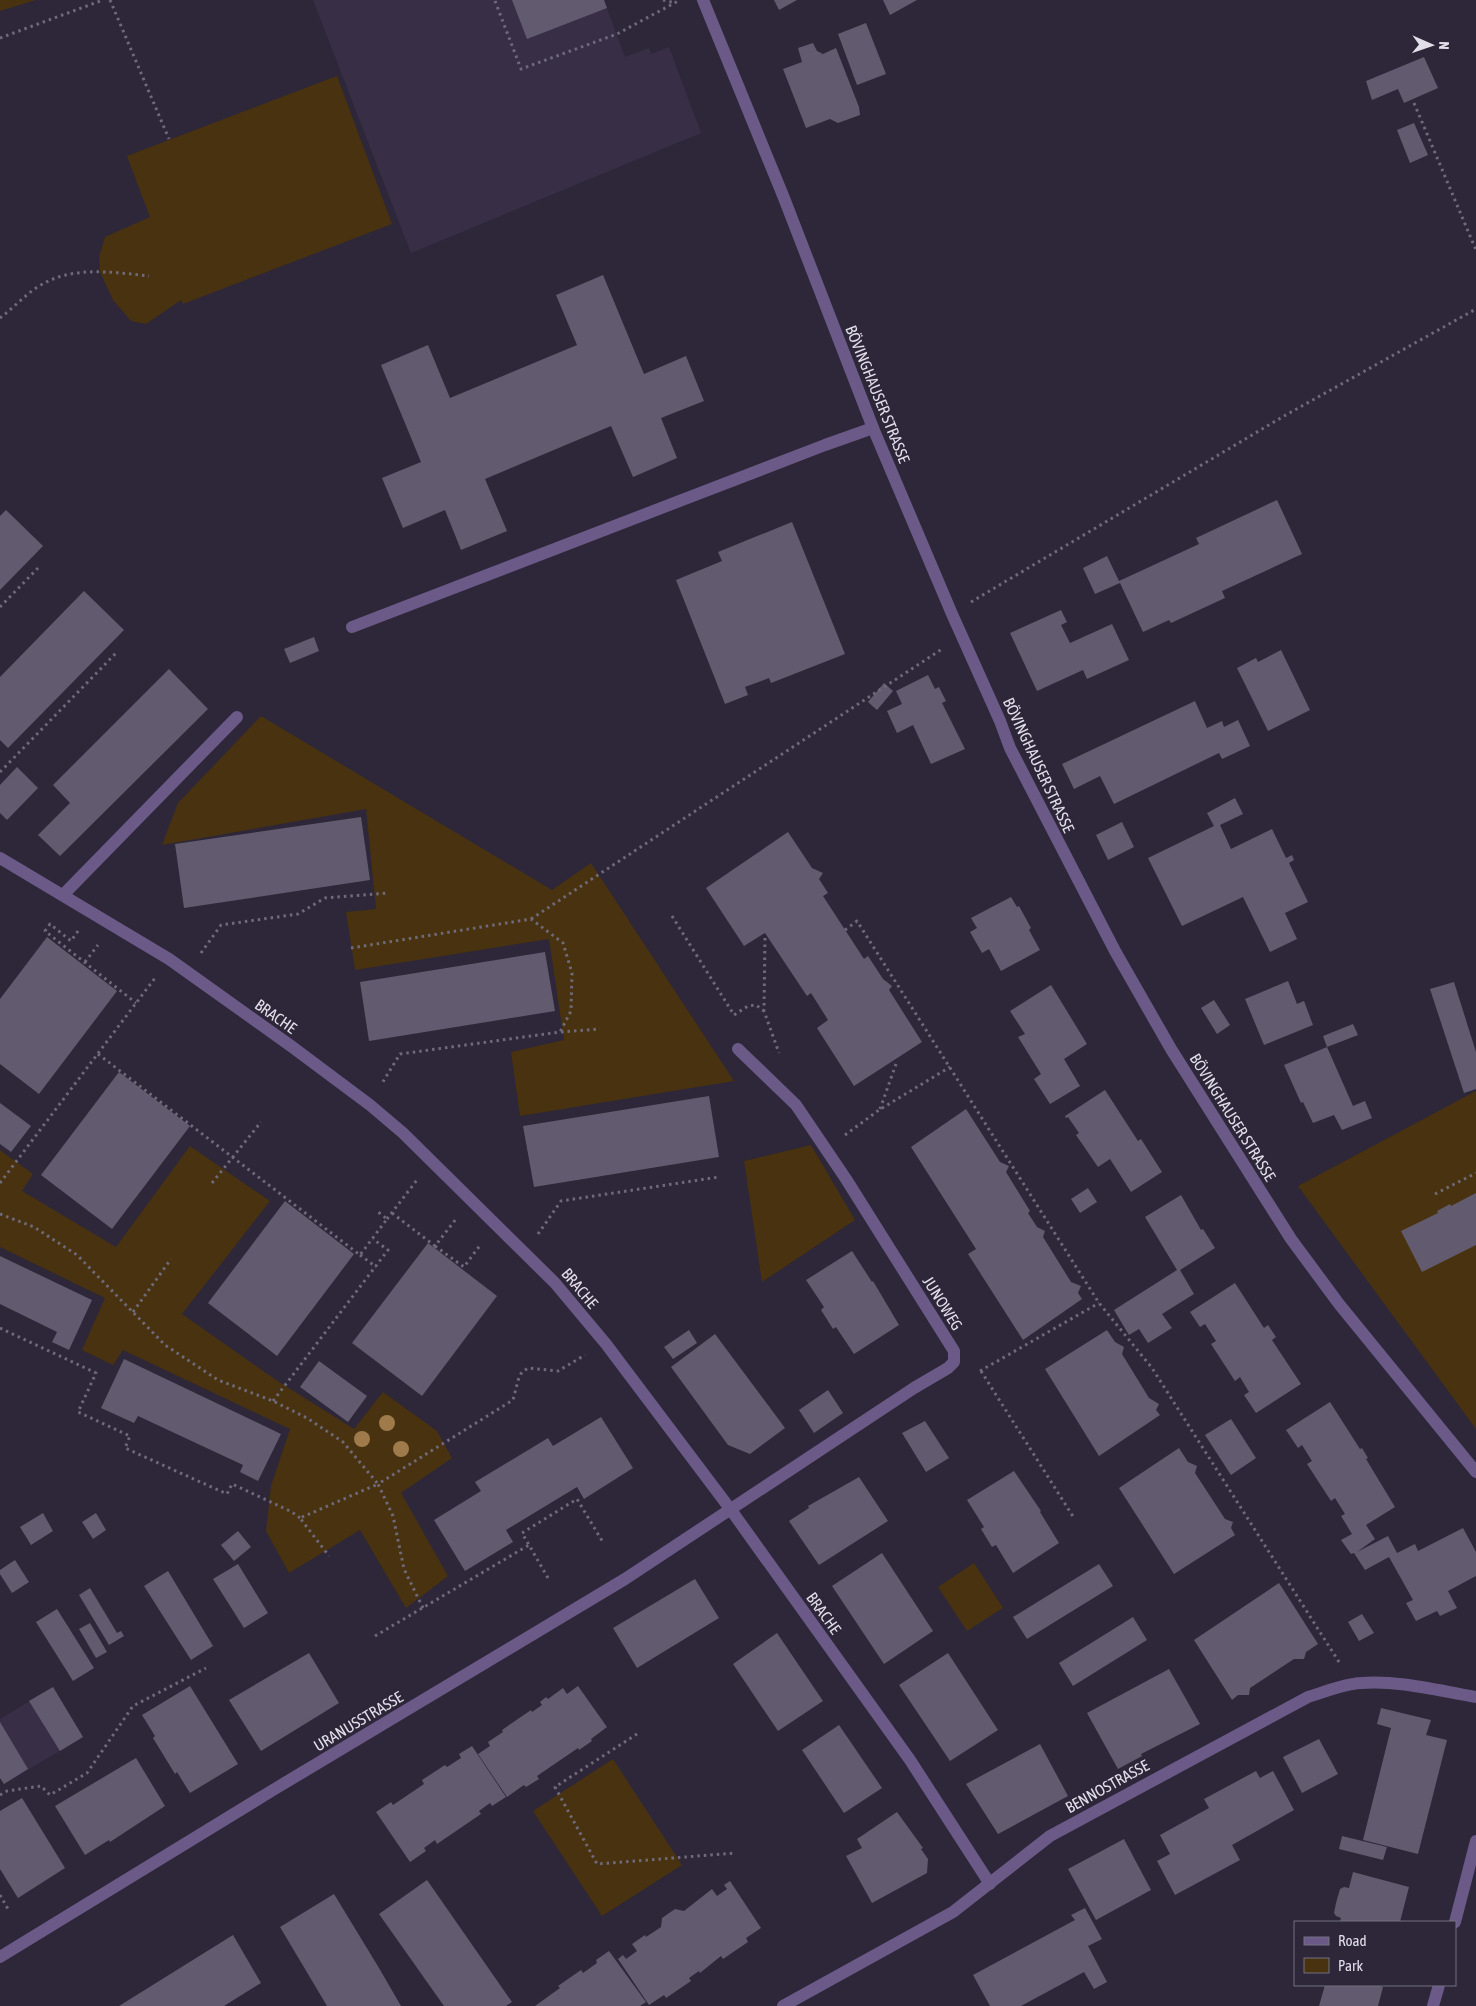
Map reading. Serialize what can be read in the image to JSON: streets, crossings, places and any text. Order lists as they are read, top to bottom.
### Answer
{
  "streets": {
    "street": [
      "BÖVINGHAUSER STRASSE",
      "BRACHE",
      "JUNOWEG",
      "URANUSSTRASSE",
      "BENNOSTRASSE"
    ]
  },
  "crossings": [
    ["BRACHE", "URANUSSTRASSE"],
    ["BRACHE", "BENNOSTRASSE"]
  ],
  "legend": ["Road", "Park"],
  "north": "right"
}
